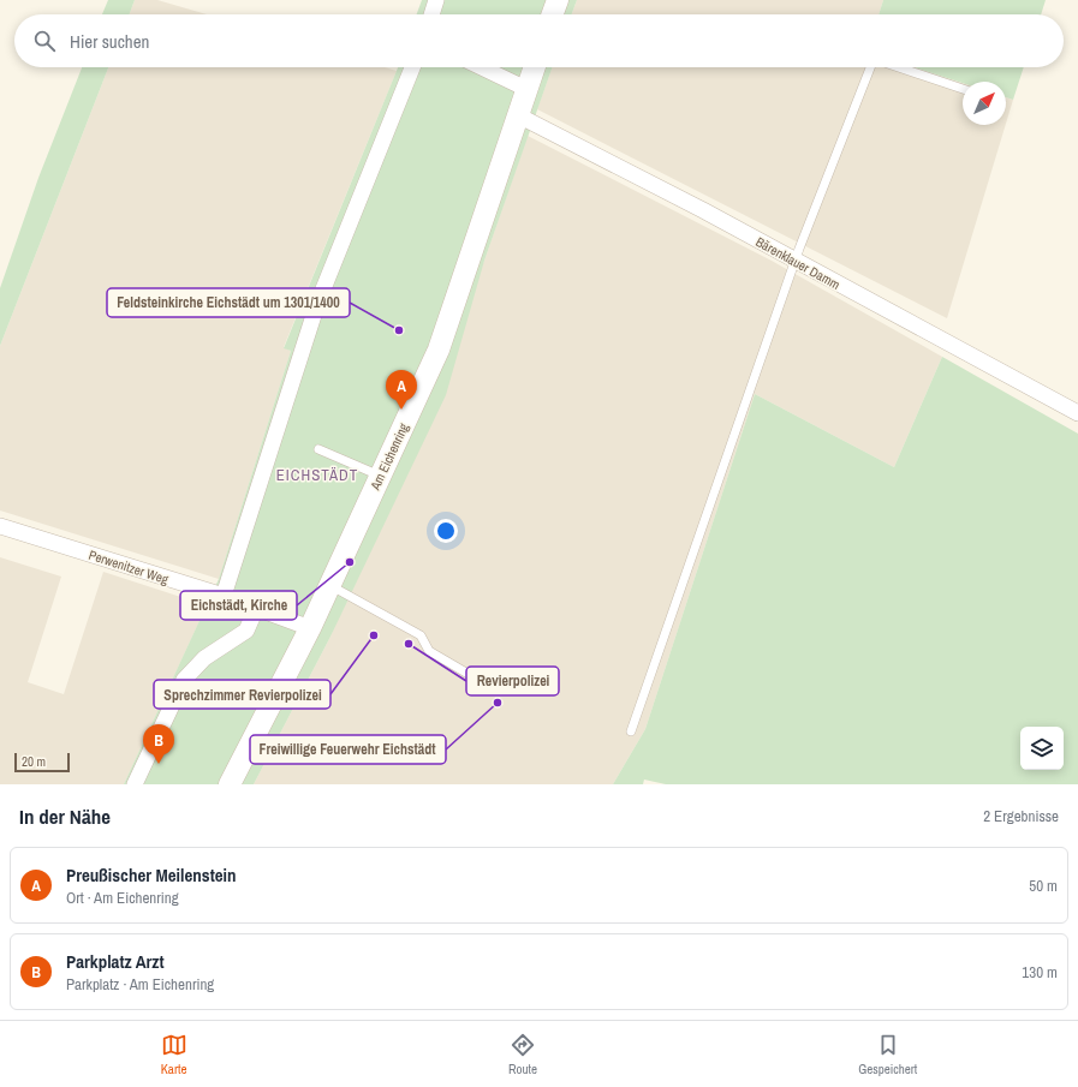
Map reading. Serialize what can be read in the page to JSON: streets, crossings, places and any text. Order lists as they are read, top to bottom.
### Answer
{
  "streets": {
    "main road": ["Am Eichenring"],
    "street": ["Bärenklauer Damm", "Perwenitzer Weg"]
  },
  "crossings": [
    ["Bärenklauer Damm", "Am Eichenring"],
    ["Am Eichenring", "Perwenitzer Weg"]
  ],
  "districts": ["EICHSTÄDT"],
  "places": [
    "Feldsteinkirche Eichstädt um 1301/1400",
    "Eichstädt, Kirche",
    "Sprechzimmer Revierpolizei",
    "Revierpolizei",
    "Freiwillige Feuerwehr Eichstädt"
  ],
  "scale_bar": "20 m",
  "north": "top right",
  "page": {
    "search": "Hier suchen",
    "pins": ["A", "B"],
    "scale": "20 m",
    "heading": ["In der Nähe", "2 Ergebnisse"],
    "list": [
      {
        "mark": "A",
        "name": "Preußischer Meilenstein",
        "note": "Ort · Am Eichenring",
        "value": "50 m"
      },
      {
        "mark": "B",
        "name": "Parkplatz Arzt",
        "note": "Parkplatz · Am Eichenring",
        "value": "130 m"
      }
    ],
    "nav": ["Karte", "Route", "Gespeichert"]
  }
}
